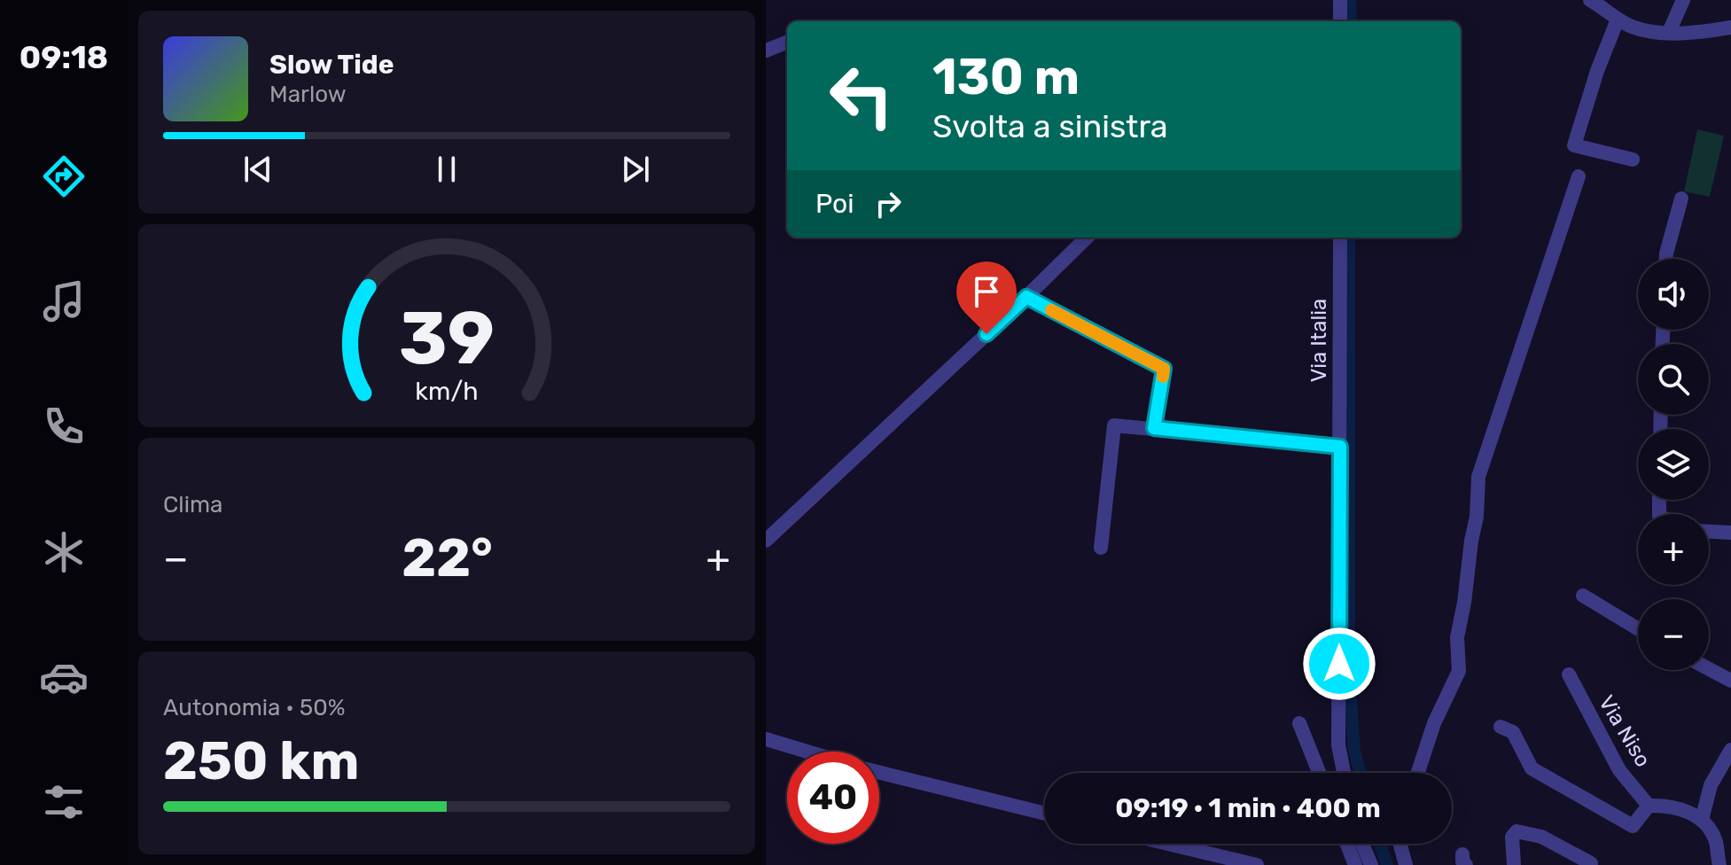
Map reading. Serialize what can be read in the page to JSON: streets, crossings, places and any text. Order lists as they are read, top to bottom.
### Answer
{
  "streets": {
    "street": ["Via Italia", "Via Niso"]
  },
  "page": {
    "tabs": "09:18",
    "turn": ["130 m", "Svolta a sinistra"],
    "song": ["Slow Tide", "Marlow"],
    "then": "Poi",
    "map_buttons": ["+", "−"],
    "tile": [
      "Clima",
      ["Autonomia · 50%", "250 km"]
    ],
    "heat": ["−", "22°", "+"],
    "limit": "40",
    "trip": "09:19 · 1 min · 400 m",
    "gauge": ["39", "km/h"]
  }
}
